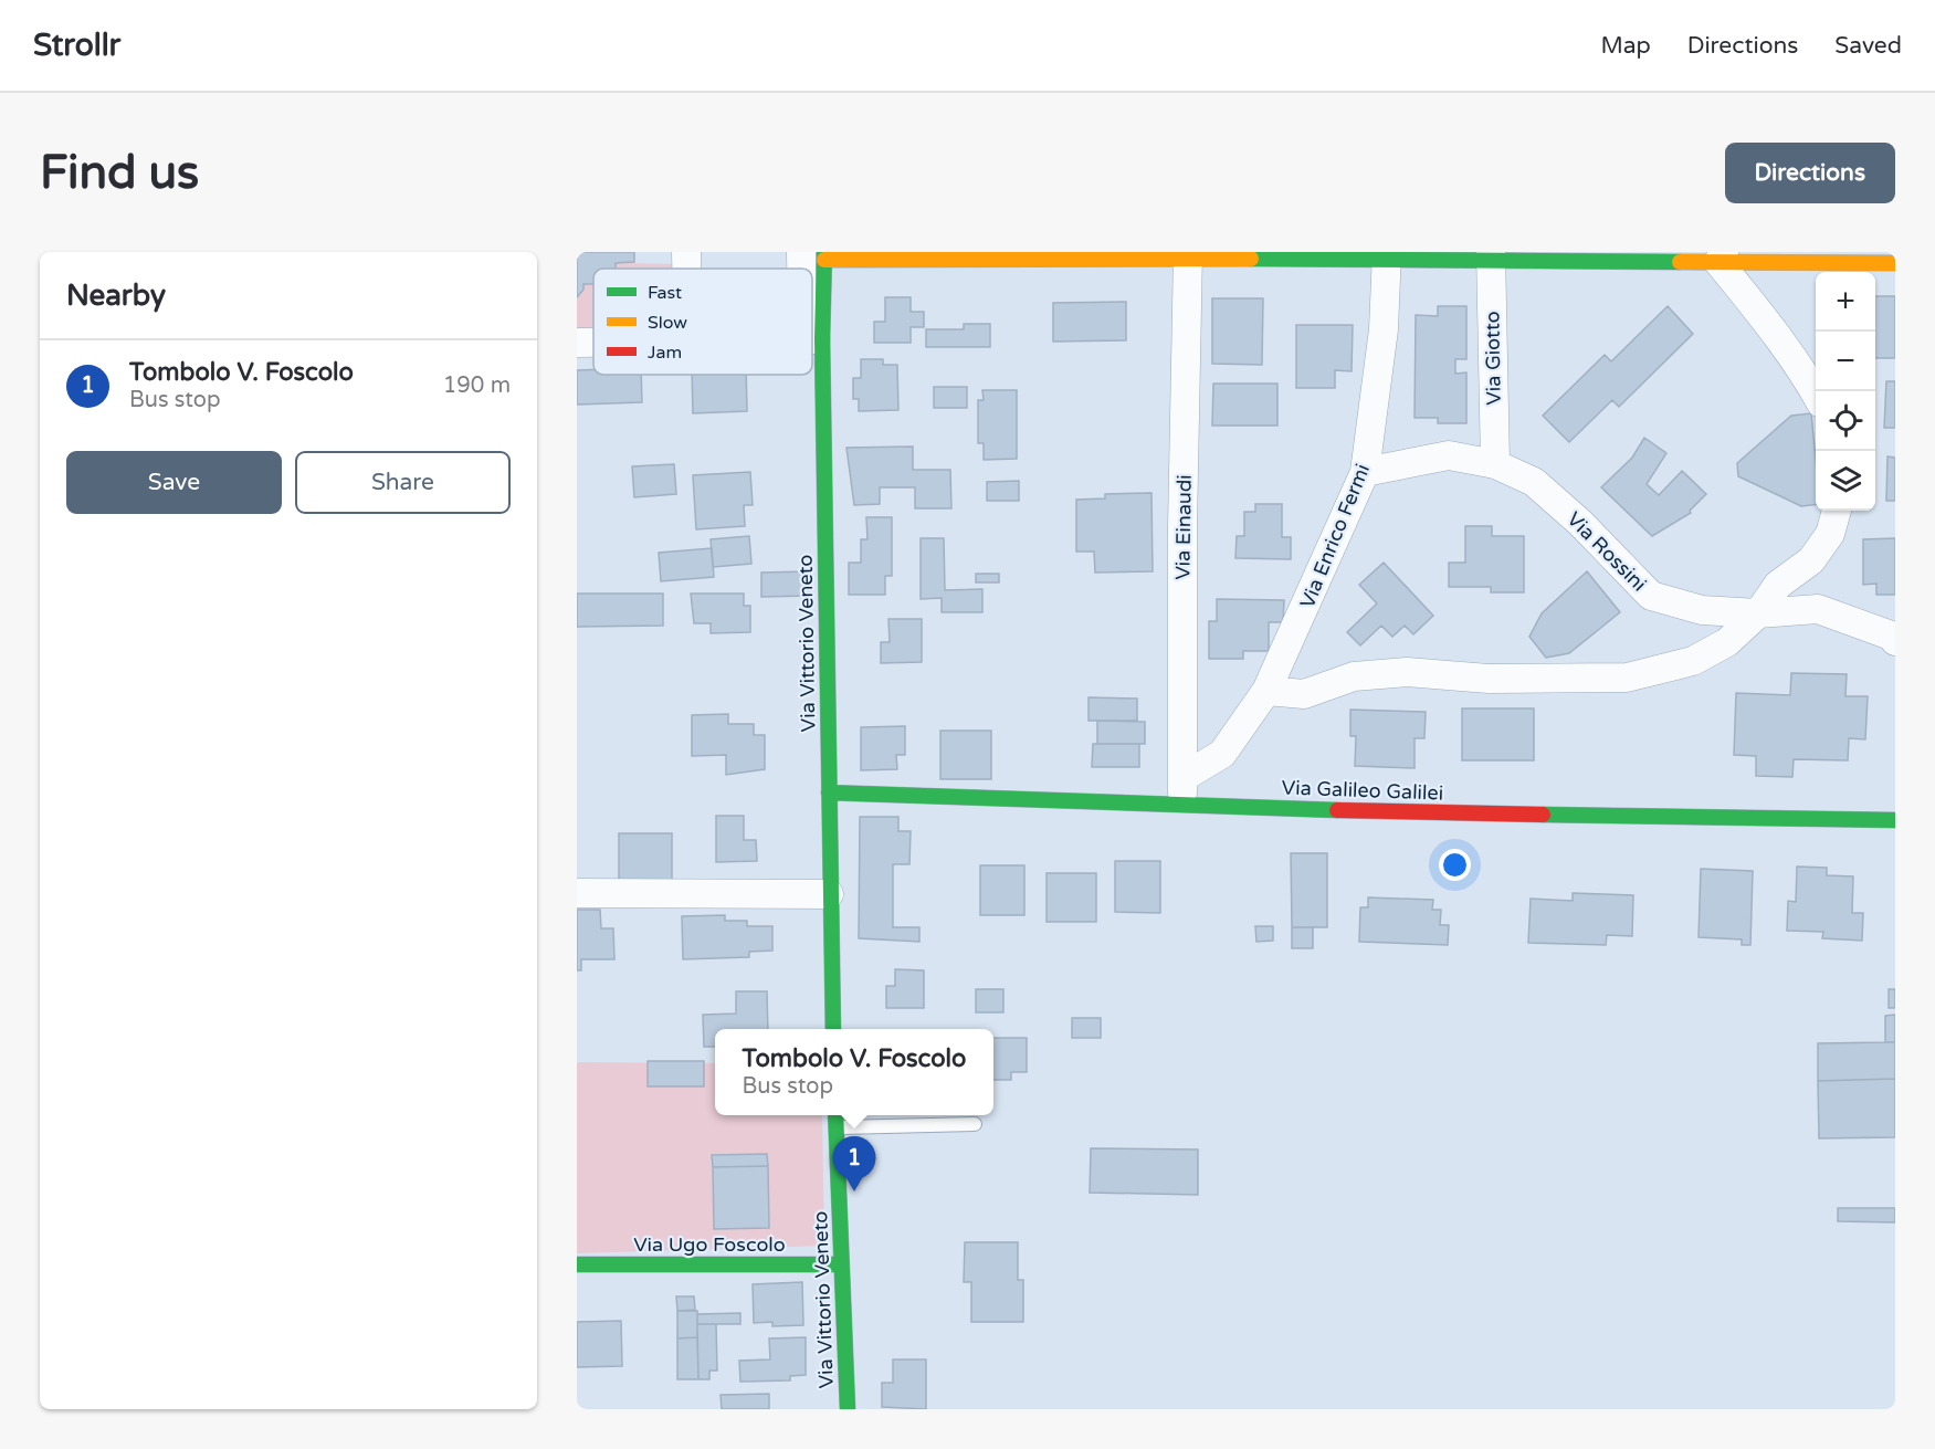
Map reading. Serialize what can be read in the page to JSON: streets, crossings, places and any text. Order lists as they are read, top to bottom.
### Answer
{
  "streets": {
    "street": [
      "Via Giotto",
      "Via Einaudi",
      "Via Enrico Fermi",
      "Via Rossini",
      "Via Vittorio Veneto",
      "Via Galileo Galilei",
      "Via Ugo Foscolo"
    ]
  },
  "crossings": [
    ["Via Giotto", "Via Rossini"],
    ["Via Einaudi", "Via Enrico Fermi"],
    ["Via Einaudi", "Via Galileo Galilei"],
    ["Via Enrico Fermi", "Via Rossini"],
    ["Via Enrico Fermi", "Via Galileo Galilei"],
    ["Via Vittorio Veneto", "Via Galileo Galilei"],
    ["Via Vittorio Veneto", "Via Ugo Foscolo"]
  ],
  "legend": ["Fast", "Slow", "Jam"],
  "page": {
    "header": "Strollr",
    "nav": ["Map", "Directions", "Saved"],
    "buttons": [
      "Directions",
      ["Save", "Share"]
    ],
    "title": "Find us",
    "heading": "Nearby",
    "map_buttons": ["+", "−"],
    "list": [
      {
        "mark": "1",
        "name": "Tombolo V. Foscolo",
        "note": "Bus stop",
        "value": "190 m"
      }
    ],
    "popup": ["Tombolo V. Foscolo", "Bus stop"],
    "pins": "1"
  }
}
